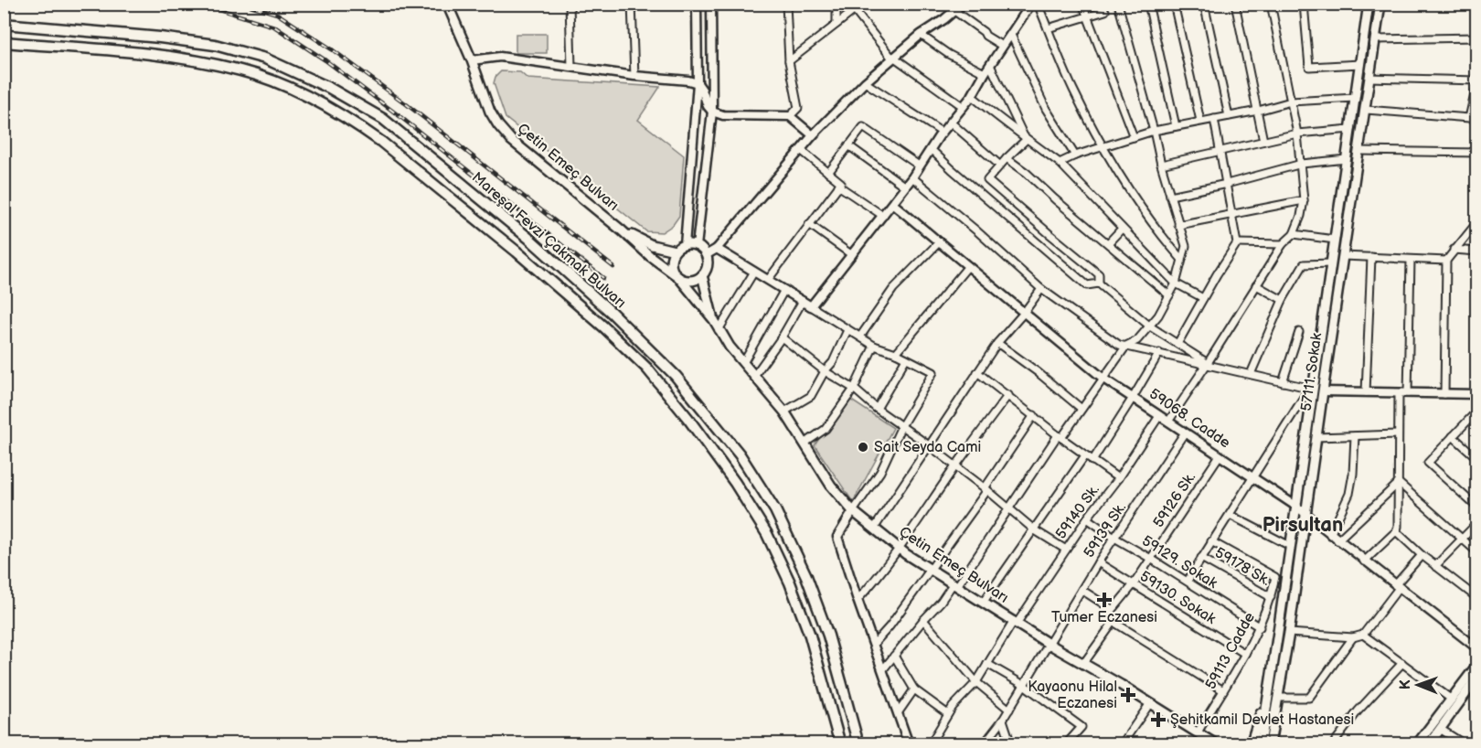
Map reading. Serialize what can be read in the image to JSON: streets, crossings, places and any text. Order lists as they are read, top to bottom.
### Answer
{
  "streets": {
    "main road": ["Çetin Emeç Bulvarı", "Mareşal Fevzi Çakmak Bulvarı", "57111. Sokak"],
    "street": [
      "59068. Cadde",
      "59126 Sk.",
      "59140 Sk.",
      "59139 Sk.",
      "59129. Sokak",
      "59178 Sk.",
      "59130. Sokak",
      "59113 Cadde"
    ]
  },
  "crossings": [
    ["Çetin Emeç Bulvarı", "59140 Sk."],
    ["Çetin Emeç Bulvarı", "59139 Sk."],
    ["Çetin Emeç Bulvarı", "59113 Cadde"],
    ["57111. Sokak", "59068. Cadde"],
    ["59068. Cadde", "59126 Sk."],
    ["59068. Cadde", "59140 Sk."],
    ["59068. Cadde", "59139 Sk."],
    ["59126 Sk.", "59129. Sokak"],
    ["59126 Sk.", "59130. Sokak"],
    ["59140 Sk.", "59129. Sokak"],
    ["59139 Sk.", "59129. Sokak"],
    ["59139 Sk.", "59130. Sokak"],
    ["59129. Sokak", "59113 Cadde"],
    ["59178 Sk.", "59113 Cadde"],
    ["59130. Sokak", "59113 Cadde"]
  ],
  "districts": ["Pirsultan"],
  "places": {
    "other": ["Sait Seyda Cami"],
    "health": ["Tumer Eczanesi", "Kayaonu Hilal Eczanesi", "Şehitkamil Devlet Hastanesi"]
  },
  "north": "left"
}
